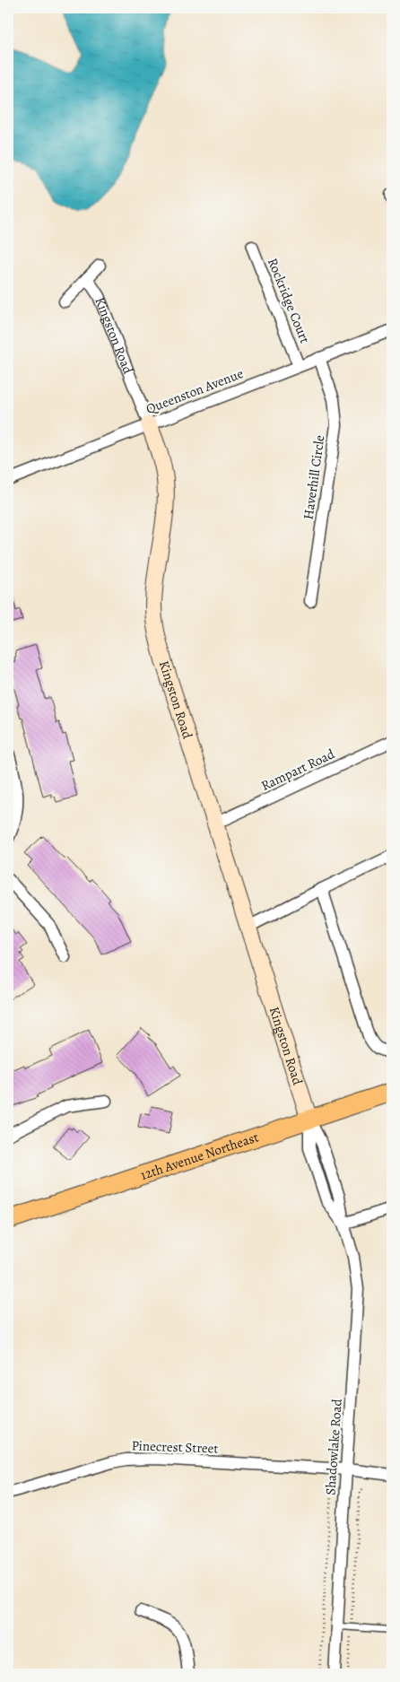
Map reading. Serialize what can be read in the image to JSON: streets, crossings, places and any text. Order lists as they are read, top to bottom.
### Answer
{
  "streets": {
    "main road": ["12th Avenue Northeast"],
    "street": [
      "Rockridge Court",
      "Kingston Road",
      "Queenston Avenue",
      "Haverhill Circle",
      "Rampart Road",
      "Pinecrest Street",
      "Shadowlake Road"
    ]
  },
  "crossings": [
    ["Rockridge Court", "Queenston Avenue"],
    ["Kingston Road", "Queenston Avenue"],
    ["Kingston Road", "Rampart Road"],
    ["Kingston Road", "12th Avenue Northeast"],
    ["Kingston Road", "Shadowlake Road"],
    ["Queenston Avenue", "Haverhill Circle"],
    ["12th Avenue Northeast", "Shadowlake Road"],
    ["Pinecrest Street", "Shadowlake Road"]
  ]
}
